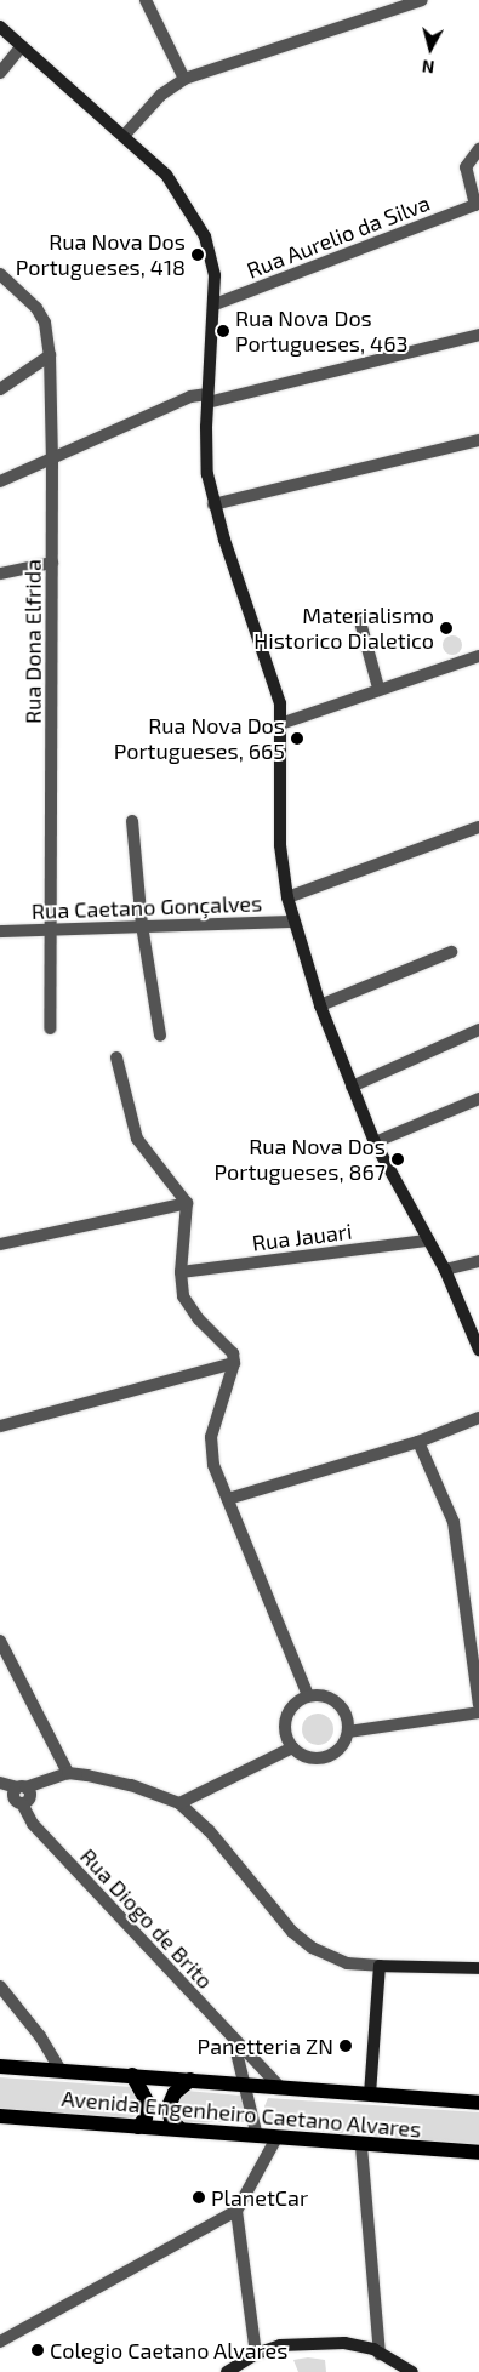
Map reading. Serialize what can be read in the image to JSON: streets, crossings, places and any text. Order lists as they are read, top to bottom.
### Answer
{
  "streets": {
    "main road": ["Avenida Engenheiro Caetano Alvares"],
    "street": [
      "Rua Aurelio da Silva",
      "Rua Dona Elfrida",
      "Rua Caetano Gonçalves",
      "Rua Jauari",
      "Rua Diogo de Brito"
    ]
  },
  "crossings": [
    ["Rua Dona Elfrida", "Rua Caetano Gonçalves"],
    ["Rua Diogo de Brito", "Avenida Engenheiro Caetano Alvares"]
  ],
  "places": [
    "Rua Nova Dos Portugueses, 418",
    "Rua Nova Dos Portugueses, 463",
    "Materialismo Historico Dialetico",
    "Rua Nova Dos Portugueses, 665",
    "Rua Nova Dos Portugueses, 867",
    "Panetteria ZN",
    "PlanetCar",
    "Colegio Caetano Alvares"
  ],
  "north": "bottom"
}
